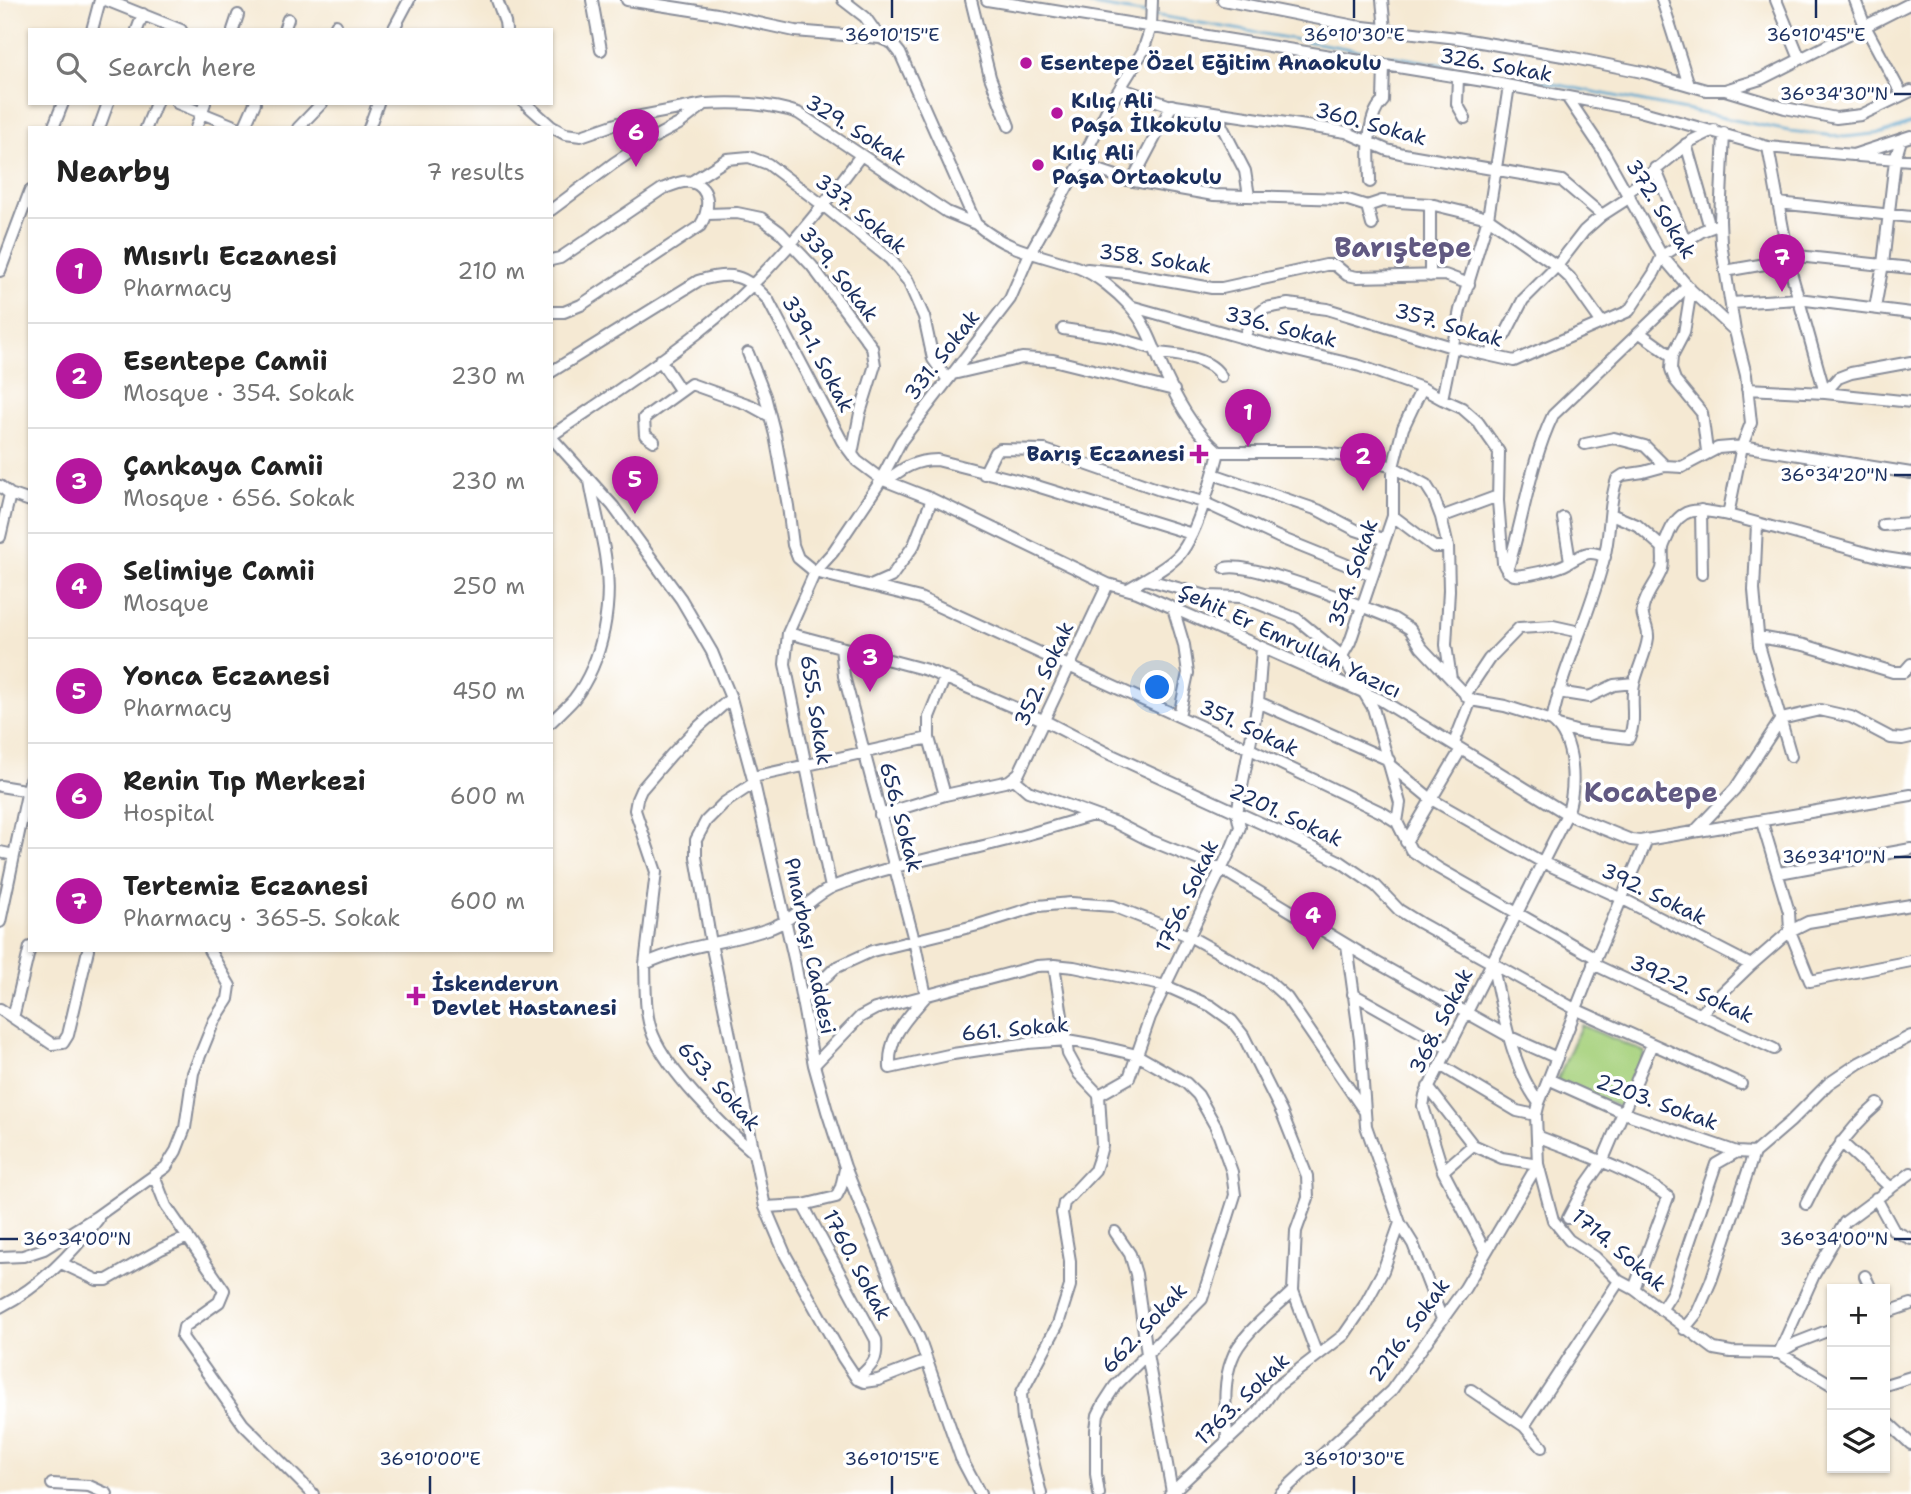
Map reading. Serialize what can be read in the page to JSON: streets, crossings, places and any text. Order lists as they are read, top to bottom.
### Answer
{
  "streets": {
    "street": [
      "326. Sokak",
      "360. Sokak",
      "329. Sokak",
      "372. Sokak",
      "337. Sokak",
      "358. Sokak",
      "339. Sokak",
      "357. Sokak",
      "336. Sokak",
      "339-1. Sokak",
      "331. Sokak",
      "354. Sokak",
      "Şehit Er Emrullah Yazıcı",
      "352. Sokak",
      "655. Sokak",
      "351. Sokak",
      "2201. Sokak",
      "656. Sokak",
      "392. Sokak",
      "1756. Sokak",
      "Pınarbaşı Caddesi",
      "392-2. Sokak",
      "368. Sokak",
      "661. Sokak",
      "653. Sokak",
      "2203. Sokak",
      "1714. Sokak",
      "1760. Sokak",
      "662. Sokak",
      "2216. Sokak",
      "1763. Sokak"
    ]
  },
  "crossings": [
    ["326. Sokak", "372. Sokak"],
    ["326. Sokak", "331. Sokak"],
    ["360. Sokak", "331. Sokak"],
    ["329. Sokak", "358. Sokak"],
    ["329. Sokak", "331. Sokak"],
    ["372. Sokak", "357. Sokak"],
    ["337. Sokak", "331. Sokak"],
    ["339. Sokak", "339-1. Sokak"],
    ["357. Sokak", "336. Sokak"],
    ["336. Sokak", "354. Sokak"],
    ["339-1. Sokak", "331. Sokak"],
    ["339-1. Sokak", "Şehit Er Emrullah Yazıcı"],
    ["339-1. Sokak", "655. Sokak"],
    ["331. Sokak", "655. Sokak"],
    ["Şehit Er Emrullah Yazıcı", "352. Sokak"],
    ["Şehit Er Emrullah Yazıcı", "1756. Sokak"],
    ["Şehit Er Emrullah Yazıcı", "368. Sokak"],
    ["Şehit Er Emrullah Yazıcı", "1714. Sokak"],
    ["352. Sokak", "351. Sokak"],
    ["352. Sokak", "2201. Sokak"],
    ["655. Sokak", "351. Sokak"],
    ["655. Sokak", "2201. Sokak"],
    ["351. Sokak", "1756. Sokak"],
    ["2201. Sokak", "656. Sokak"],
    ["2201. Sokak", "1756. Sokak"],
    ["2201. Sokak", "368. Sokak"],
    ["2201. Sokak", "1714. Sokak"],
    ["656. Sokak", "661. Sokak"],
    ["392. Sokak", "1756. Sokak"],
    ["392. Sokak", "368. Sokak"],
    ["392. Sokak", "1714. Sokak"],
    ["1756. Sokak", "661. Sokak"],
    ["Pınarbaşı Caddesi", "653. Sokak"],
    ["392-2. Sokak", "1714. Sokak"],
    ["368. Sokak", "2216. Sokak"],
    ["661. Sokak", "662. Sokak"],
    ["2203. Sokak", "1714. Sokak"],
    ["1714. Sokak", "2216. Sokak"]
  ],
  "districts": ["Barıştepe", "Kocatepe"],
  "places": {
    "other": ["Esentepe Özel Eğitim Anaokulu", "Kılıç Ali Paşa İlkokulu", "Kılıç Ali Paşa Ortaokulu"],
    "health": ["Barış Eczanesi", "İskenderun Devlet Hastanesi"]
  },
  "page": {
    "search": "Search here",
    "pins": [
      "6",
      "7",
      "1",
      "2",
      "5",
      "3",
      "4"
    ],
    "heading": ["Nearby", "7 results"],
    "list": [
      {
        "mark": "1",
        "name": "Mısırlı Eczanesi",
        "note": "Pharmacy",
        "value": "210 m"
      },
      {
        "mark": "2",
        "name": "Esentepe Camii",
        "note": "Mosque · 354. Sokak",
        "value": "230 m"
      },
      {
        "mark": "3",
        "name": "Çankaya Camii",
        "note": "Mosque · 656. Sokak",
        "value": "230 m"
      },
      {
        "mark": "4",
        "name": "Selimiye Camii",
        "note": "Mosque",
        "value": "250 m"
      },
      {
        "mark": "5",
        "name": "Yonca Eczanesi",
        "note": "Pharmacy",
        "value": "450 m"
      },
      {
        "mark": "6",
        "name": "Renin Tıp Merkezi",
        "note": "Hospital",
        "value": "600 m"
      },
      {
        "mark": "7",
        "name": "Tertemiz Eczanesi",
        "note": "Pharmacy · 365-5. Sokak",
        "value": "600 m"
      }
    ],
    "map_buttons": ["+", "−"]
  },
  "coordinates": [
    "36°10'15\"E",
    "36°10'30\"E",
    "36°10'45\"E",
    "36°34'30\"N",
    "36°34'20\"N",
    "36°34'10\"N",
    "36°34'00\"N",
    "36°10'00\"E"
  ]
}
